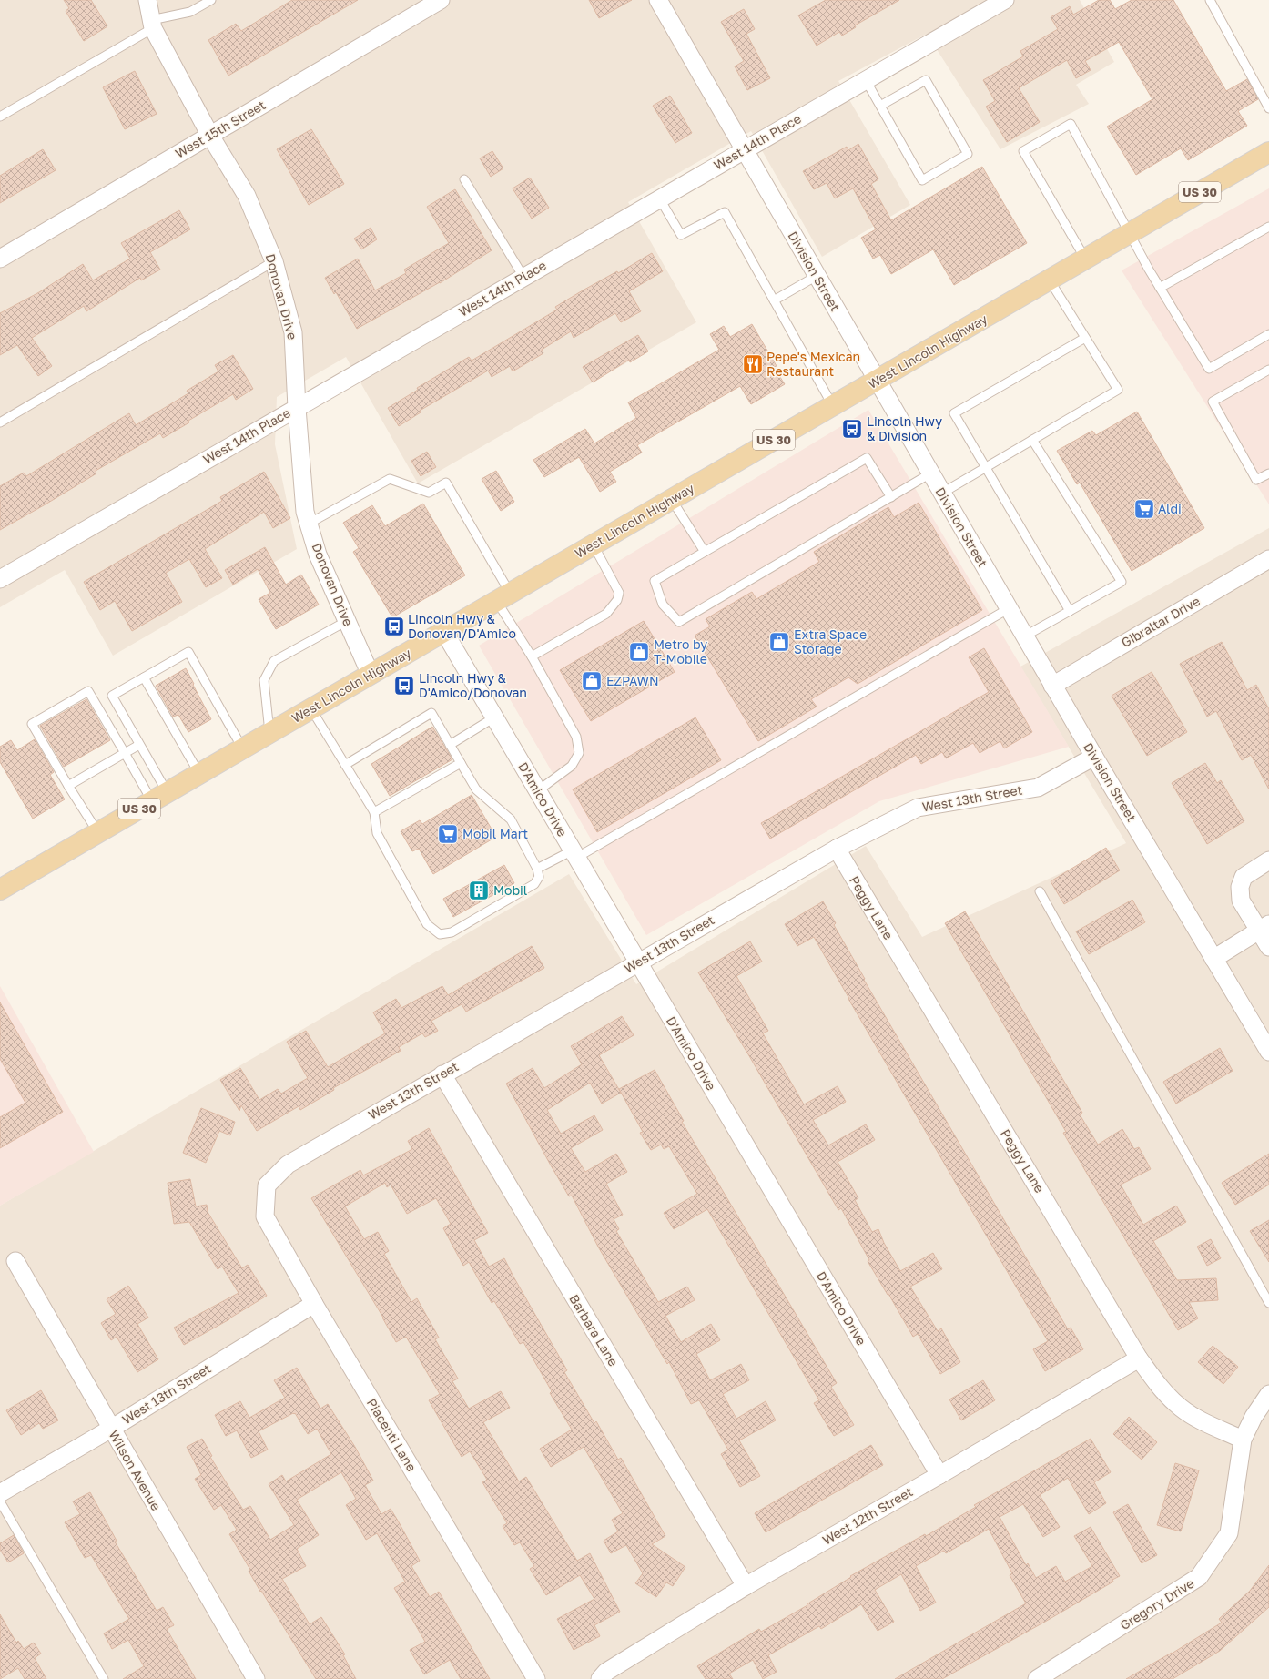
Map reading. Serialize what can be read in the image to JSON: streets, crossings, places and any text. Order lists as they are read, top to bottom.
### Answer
{
  "streets": {
    "main road": ["US 30", "West Lincoln Highway"],
    "street": [
      "West 15th Street",
      "West 14th Place",
      "Division Street",
      "Donovan Drive",
      "Gibraltar Drive",
      "West 13th Street",
      "D'Amico Drive",
      "Peggy Lane",
      "Barbara Lane",
      "Piacenti Lane",
      "Wilson Avenue",
      "West 12th Street",
      "Gregory Drive"
    ]
  },
  "crossings": [
    ["West 15th Street", "Donovan Drive"],
    ["West 14th Place", "Division Street"],
    ["West 14th Place", "Donovan Drive"],
    ["Division Street", "West Lincoln Highway"],
    ["Division Street", "Gibraltar Drive"],
    ["Division Street", "West 13th Street"],
    ["Donovan Drive", "West Lincoln Highway"],
    ["West Lincoln Highway", "D'Amico Drive"],
    ["West 13th Street", "D'Amico Drive"],
    ["West 13th Street", "Peggy Lane"],
    ["West 13th Street", "Barbara Lane"],
    ["West 13th Street", "Piacenti Lane"],
    ["West 13th Street", "Wilson Avenue"],
    ["D'Amico Drive", "West 12th Street"],
    ["Peggy Lane", "West 12th Street"],
    ["Peggy Lane", "Gregory Drive"],
    ["Barbara Lane", "West 12th Street"]
  ],
  "places": {
    "restaurant": ["Pepe's Mexican Restaurant"],
    "bus stop": ["Lincoln Hwy & Division", "Lincoln Hwy & Donovan/D'Amico", "Lincoln Hwy & D'Amico/Donovan"],
    "supermarket": ["Aldi", "Mobil Mart"],
    "shop": ["Extra Space Storage", "Metro by T-Mobile", "EZPAWN"],
    "building": ["Mobil"]
  }
}
